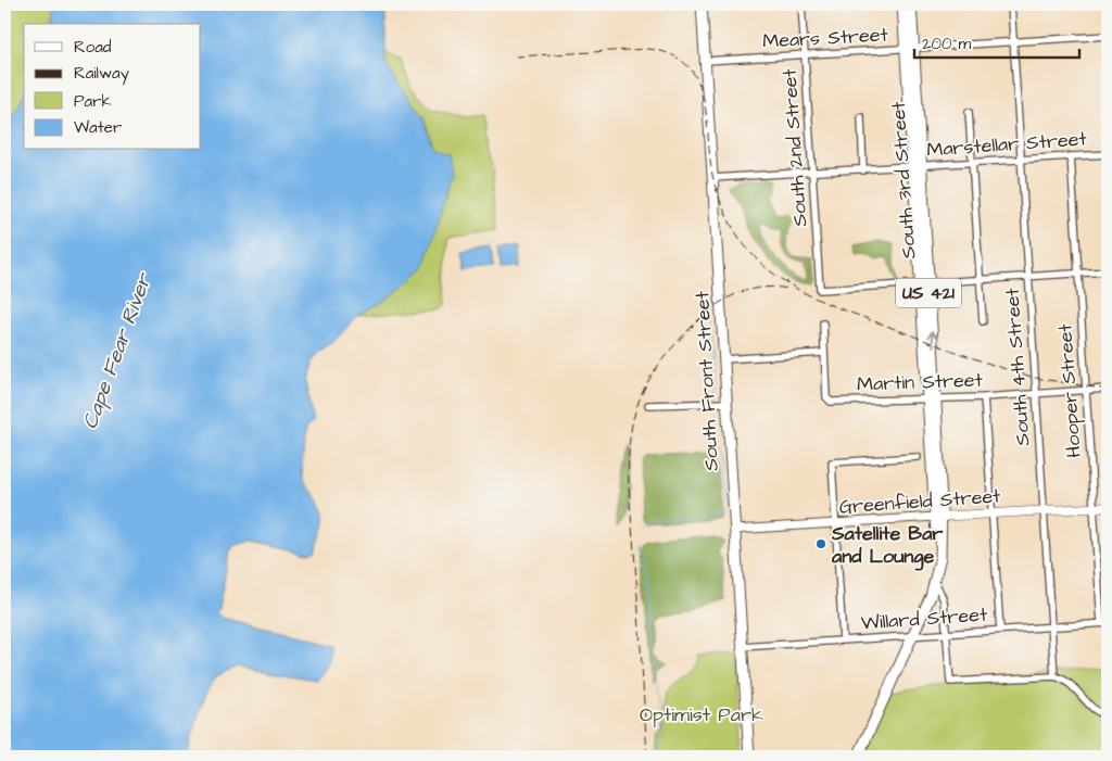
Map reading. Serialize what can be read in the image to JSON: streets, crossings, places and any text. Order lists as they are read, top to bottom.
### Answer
{
  "streets": {
    "main road": [
      "South 3rd Street",
      "US 421",
      "South Front Street",
      "Greenfield Street"
    ],
    "street": [
      "Mears Street",
      "Marstellar Street",
      "South 2nd Street",
      "South 4th Street",
      "Martin Street",
      "Hooper Street",
      "Willard Street"
    ]
  },
  "crossings": [
    ["Mears Street", "South 2nd Street"],
    ["Mears Street", "South 3rd Street"],
    ["Mears Street", "South 4th Street"],
    ["Mears Street", "South Front Street"],
    ["Marstellar Street", "South 2nd Street"],
    ["Marstellar Street", "South 3rd Street"],
    ["Marstellar Street", "South 4th Street"],
    ["Marstellar Street", "South Front Street"],
    ["Marstellar Street", "Hooper Street"],
    ["South 2nd Street", "South 3rd Street"],
    ["South 3rd Street", "US 421"],
    ["South 3rd Street", "South 4th Street"],
    ["South 3rd Street", "Martin Street"],
    ["South 3rd Street", "Greenfield Street"],
    ["South 3rd Street", "Willard Street"],
    ["US 421", "Willard Street"],
    ["South 4th Street", "Martin Street"],
    ["South 4th Street", "Greenfield Street"],
    ["South 4th Street", "Willard Street"],
    ["South Front Street", "Greenfield Street"],
    ["South Front Street", "Willard Street"],
    ["Martin Street", "Hooper Street"],
    ["Hooper Street", "Greenfield Street"],
    ["Hooper Street", "Willard Street"]
  ],
  "water": ["Cape Fear River"],
  "parks": ["Optimist Park"],
  "places": ["Satellite Bar and Lounge"],
  "legend": [
    "Road",
    "Railway",
    "Park",
    "Water"
  ],
  "scale_bar": "200 m"
}
